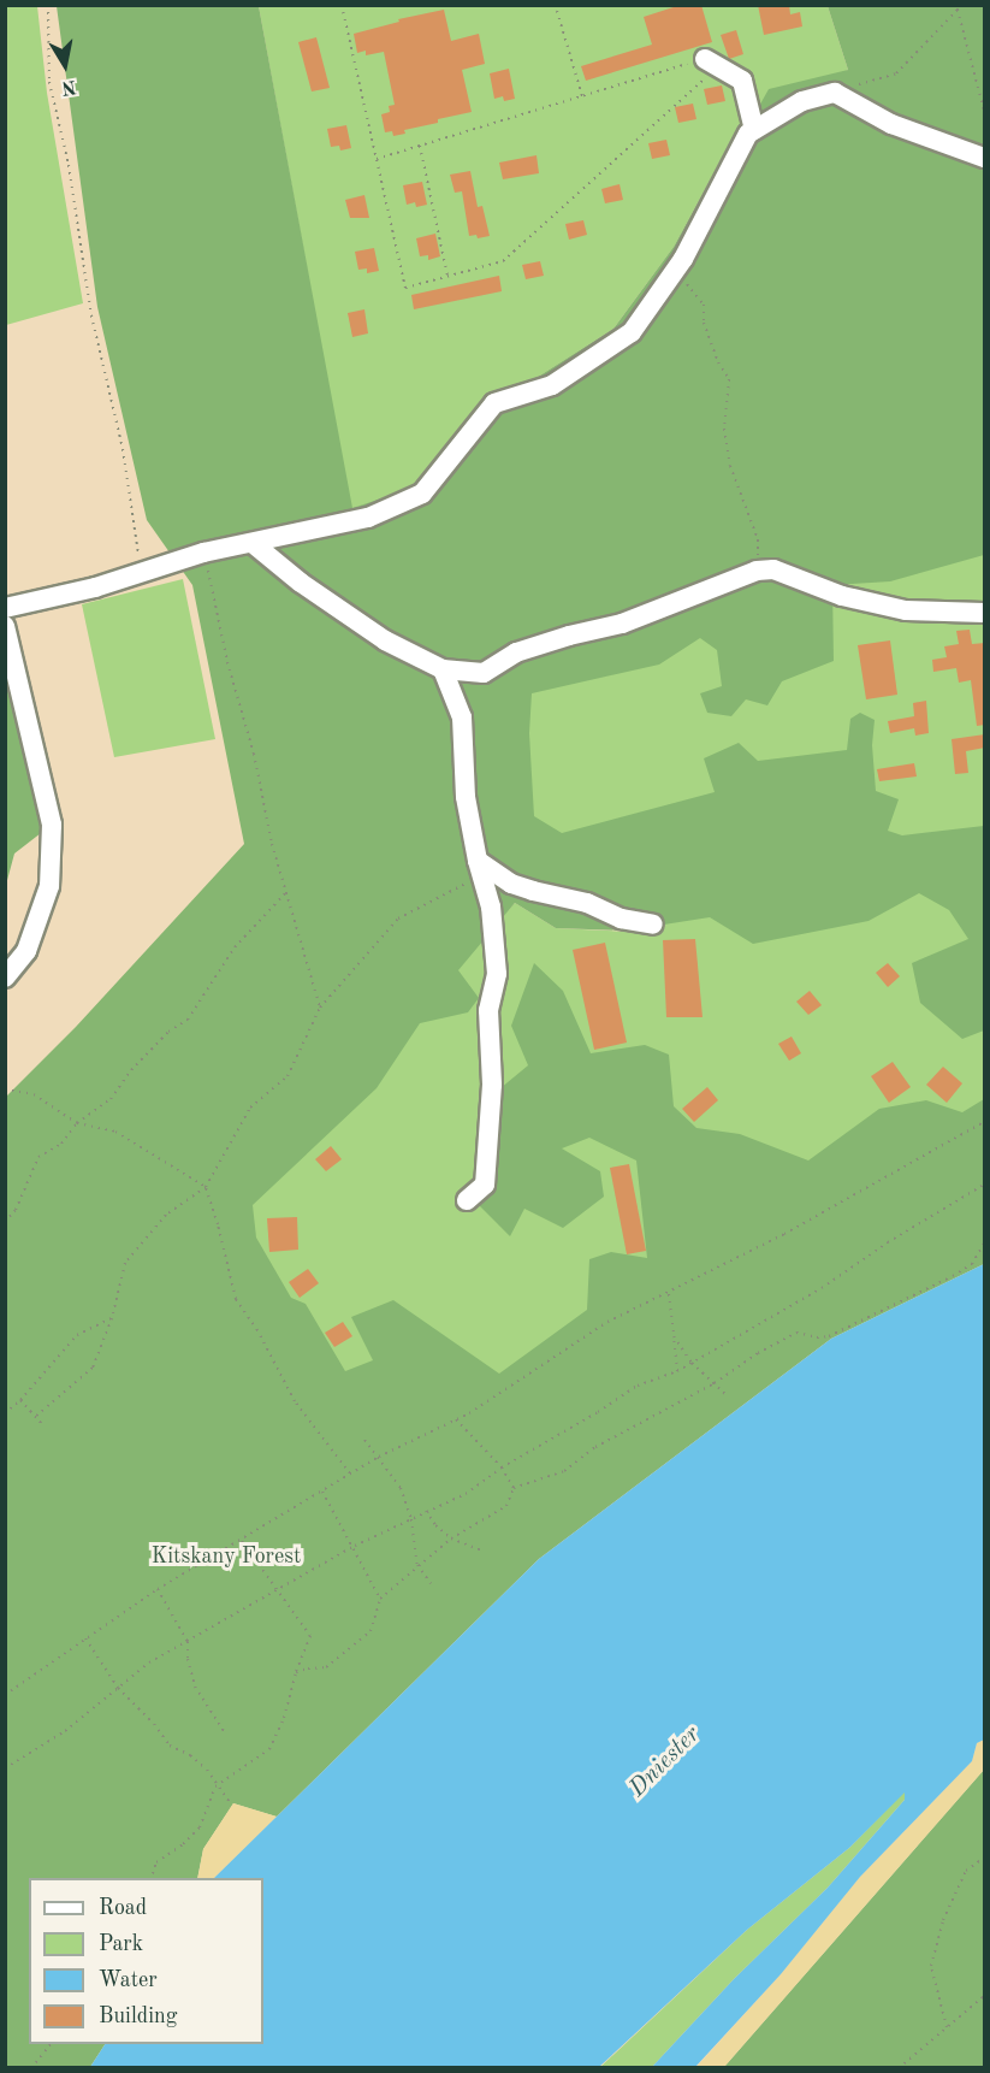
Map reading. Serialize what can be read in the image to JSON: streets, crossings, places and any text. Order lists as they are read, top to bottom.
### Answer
{
  "water": ["Dniester"],
  "parks": ["Kitskany Forest"],
  "legend": [
    "Road",
    "Park",
    "Water",
    "Building"
  ],
  "north": "bottom"
}
